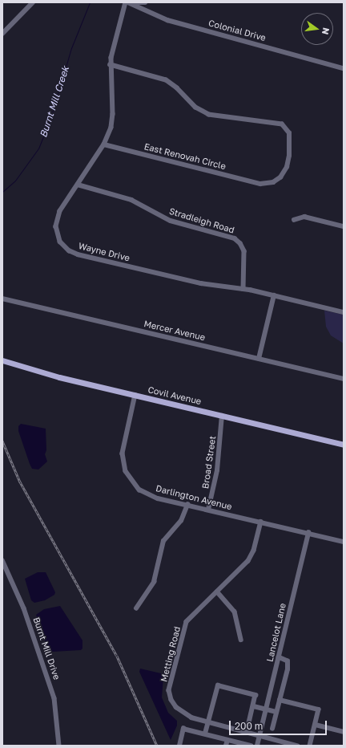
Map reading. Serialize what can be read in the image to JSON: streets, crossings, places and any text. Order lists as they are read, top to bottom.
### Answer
{
  "streets": {
    "main road": ["Covil Avenue"],
    "street": [
      "Colonial Drive",
      "East Renovah Circle",
      "Stradleigh Road",
      "Wayne Drive",
      "Mercer Avenue",
      "Broad Street",
      "Darlington Avenue",
      "Lancelot Lane",
      "Burnt Mill Drive",
      "Metting Road"
    ]
  },
  "crossings": [
    ["East Renovah Circle", "Wayne Drive"],
    ["Stradleigh Road", "Wayne Drive"],
    ["Covil Avenue", "Broad Street"],
    ["Covil Avenue", "Darlington Avenue"],
    ["Broad Street", "Darlington Avenue"],
    ["Darlington Avenue", "Lancelot Lane"],
    ["Darlington Avenue", "Metting Road"],
    ["Lancelot Lane", "Metting Road"]
  ],
  "water": ["Burnt Mill Creek"],
  "scale_bar": "200 m",
  "north": "right"
}
